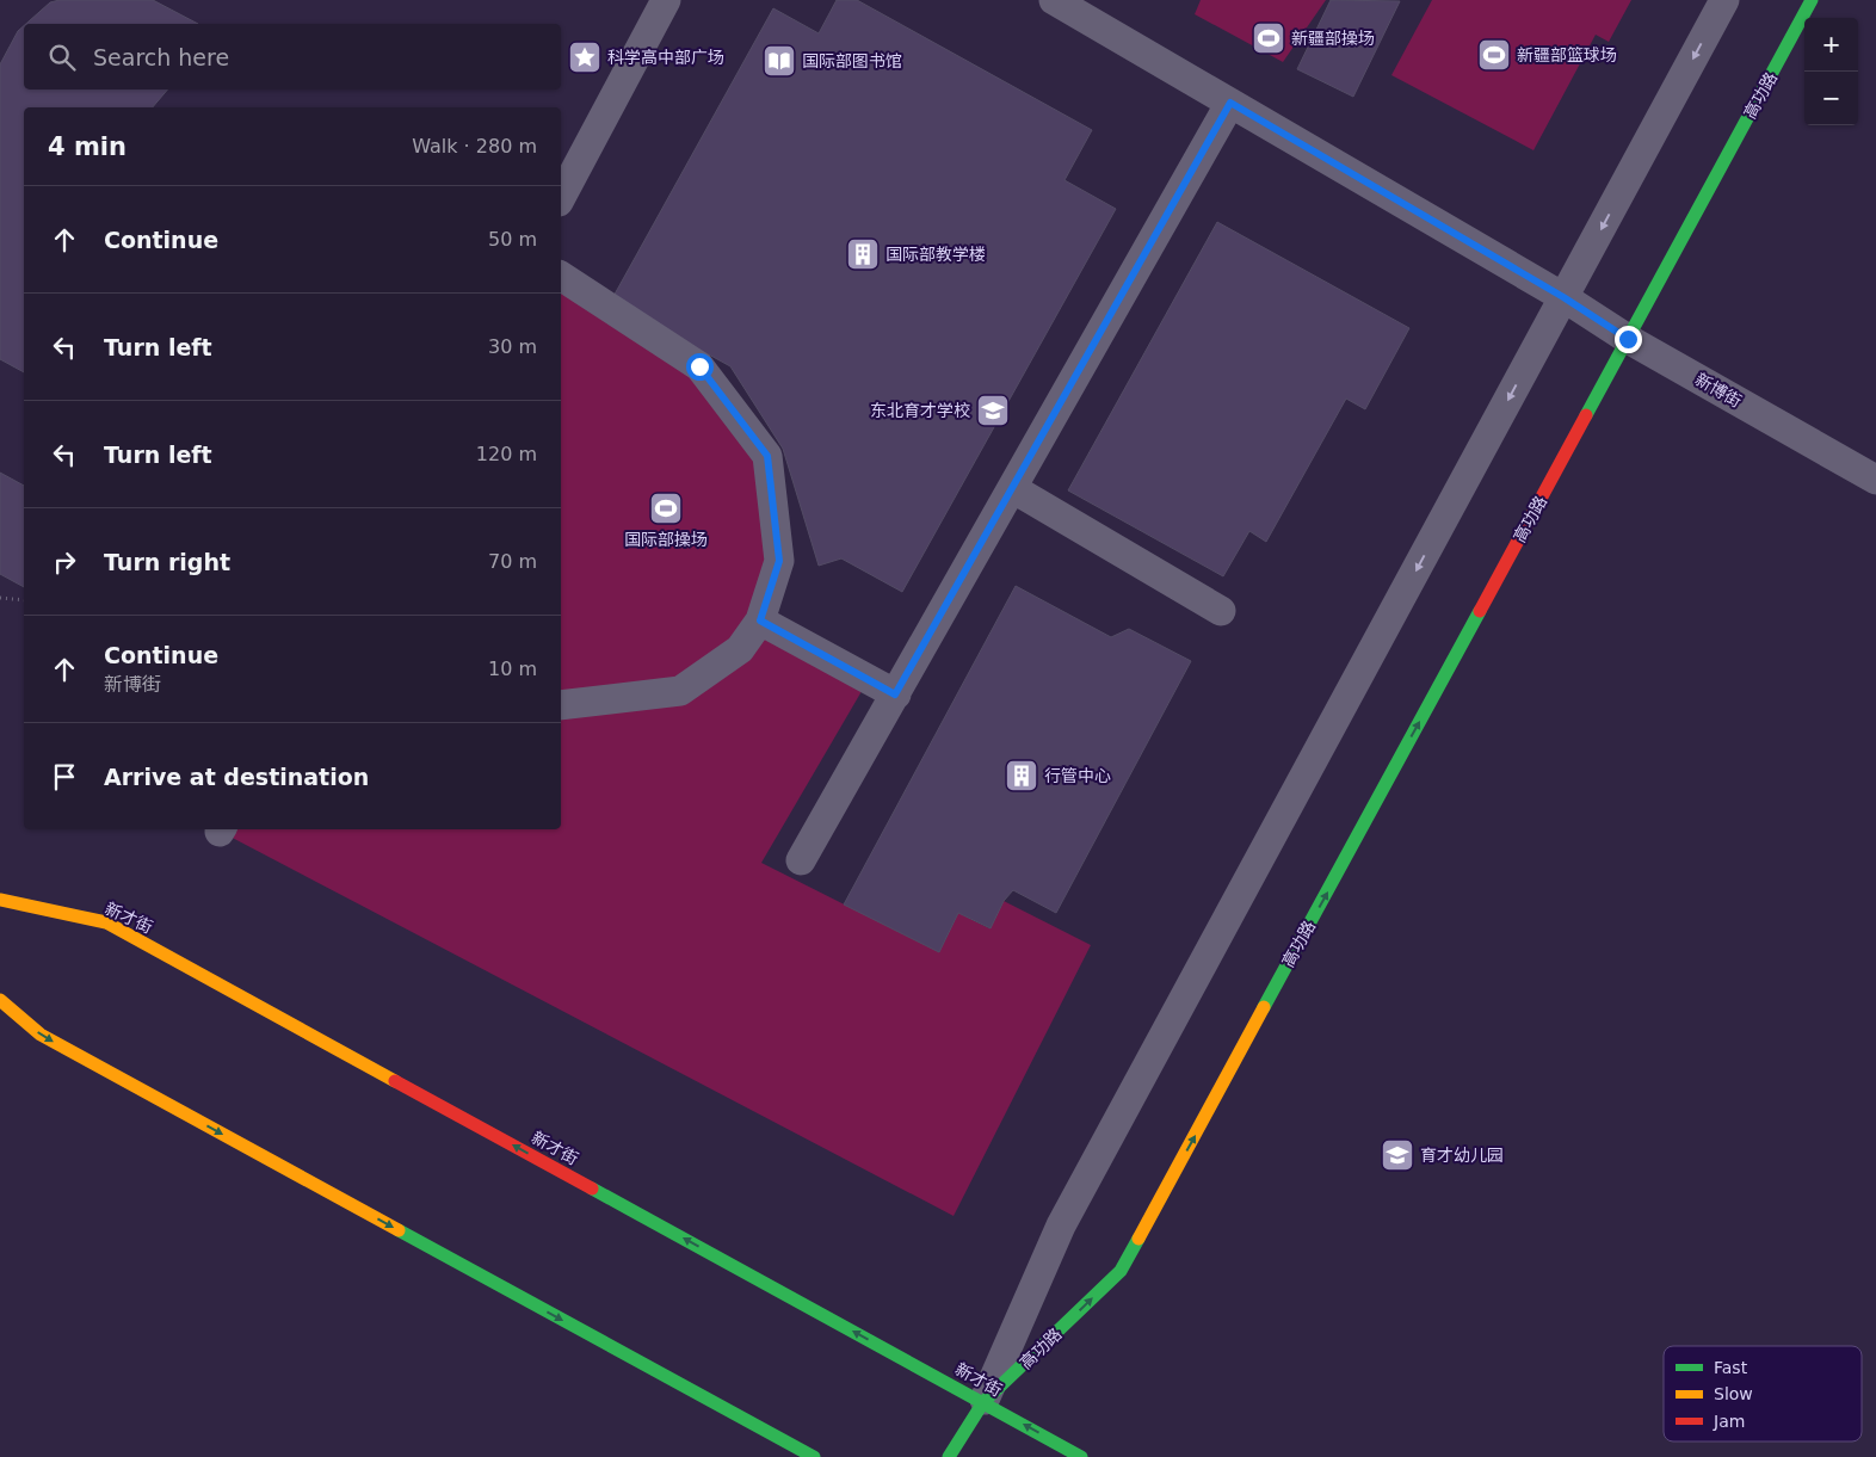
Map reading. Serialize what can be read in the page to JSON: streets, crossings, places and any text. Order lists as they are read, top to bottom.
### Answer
{
  "streets": {
    "street": ["高功路", "新博街", "新才街"]
  },
  "crossings": [
    ["高功路", "新博街"],
    ["高功路", "新才街"]
  ],
  "one_way": ["新才街"],
  "places": {
    "sports": ["新疆部操场", "新疆部篮球场", "国际部操场"],
    "place": ["科学高中部广场"],
    "library": ["国际部图书馆"],
    "building": ["国际部教学楼", "行管中心"],
    "school or university": ["东北育才学校", "育才幼儿园"]
  },
  "legend": ["Fast", "Slow", "Jam"],
  "page": {
    "map_buttons": ["+", "−"],
    "search": "Search here",
    "heading": ["4 min", "Walk · 280 m"],
    "list": [
      ["Continue", "50 m"],
      ["Turn left", "30 m"],
      ["Turn left", "120 m"],
      ["Turn right", "70 m"],
      ["Continue", "新博街", "10 m"],
      "Arrive at destination"
    ]
  }
}
